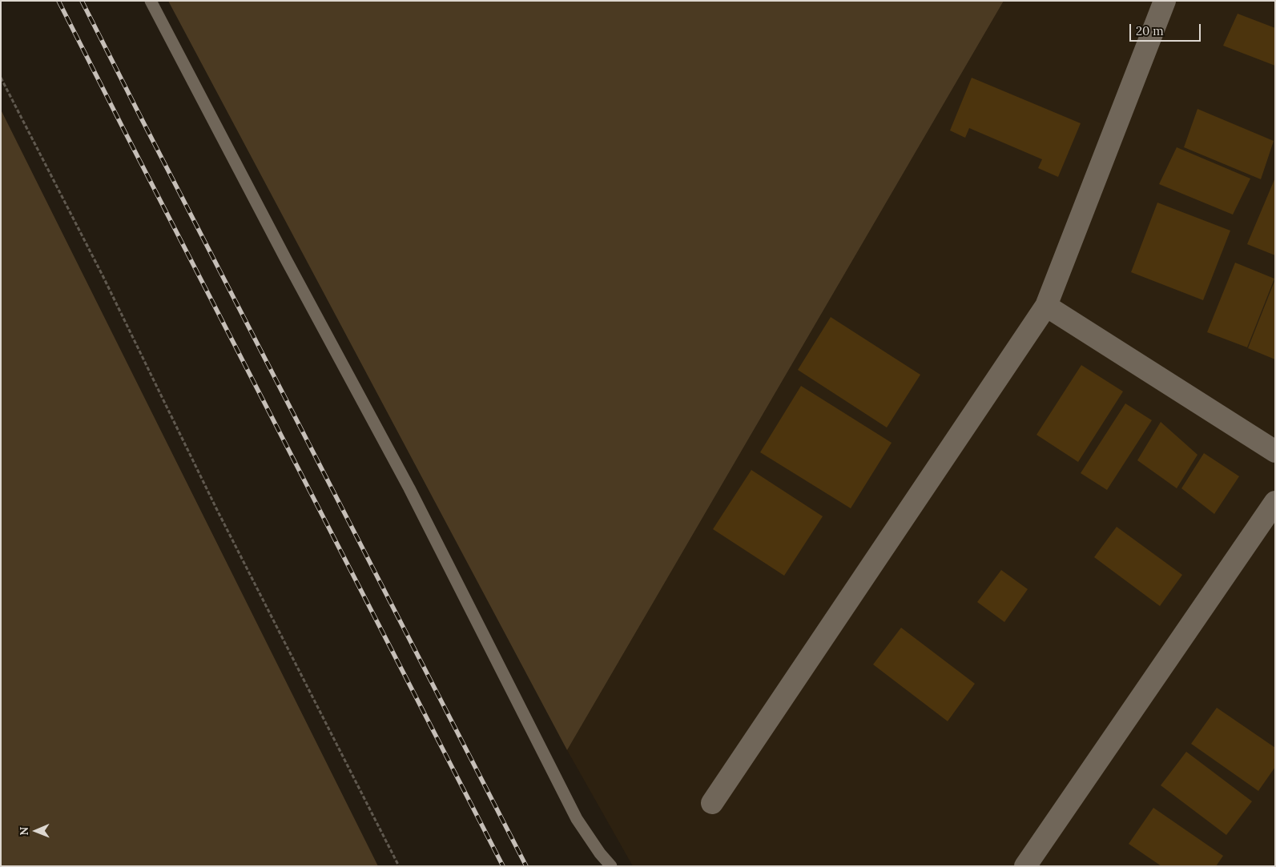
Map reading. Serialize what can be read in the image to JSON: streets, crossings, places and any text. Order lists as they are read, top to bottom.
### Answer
{
  "scale_bar": "20 m",
  "north": "left"
}
